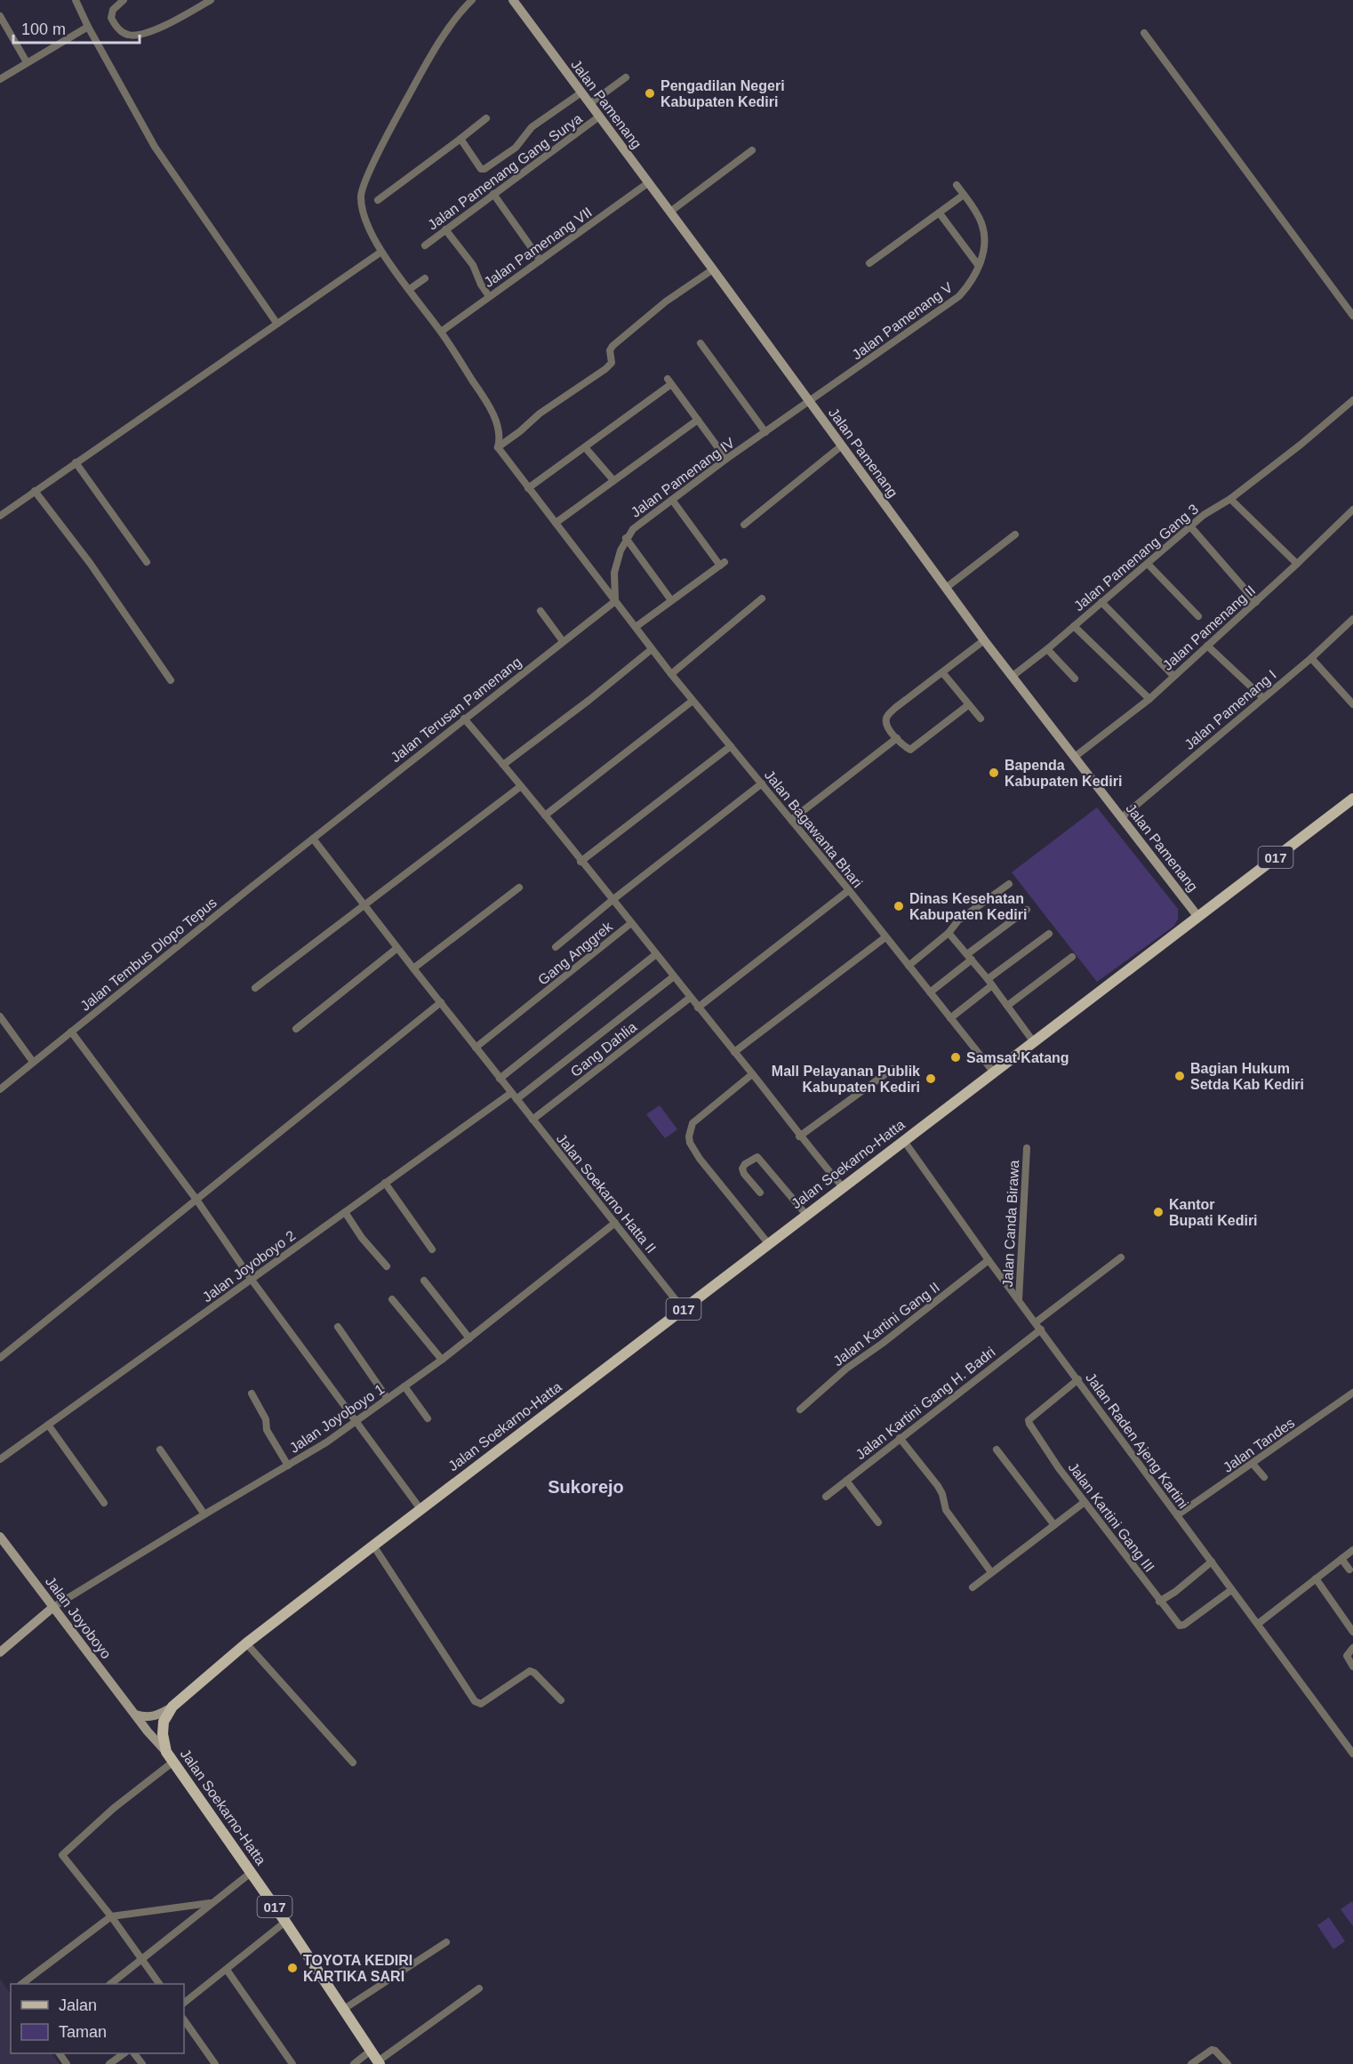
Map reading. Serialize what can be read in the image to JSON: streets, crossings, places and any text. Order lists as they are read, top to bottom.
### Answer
{
  "streets": {
    "main road": [
      "Jalan Pamenang",
      "017",
      "Jalan Soekarno-Hatta",
      "Jalan Joyoboyo"
    ],
    "street": [
      "Jalan Pamenang Gang Surya",
      "Jalan Pamenang VII",
      "Jalan Pamenang V",
      "Jalan Pamenang IV",
      "Jalan Pamenang Gang 3",
      "Jalan Pamenang II",
      "Jalan Terusan Pamenang",
      "Jalan Pamenang I",
      "Jalan Bagawanta Bhari",
      "Gang Anggrek",
      "Jalan Tembus Dlopo Tepus",
      "Gang Dahlia",
      "Jalan Soekarno Hatta II",
      "Jalan Canda Birawa",
      "Jalan Joyoboyo 2",
      "Jalan Kartini Gang II",
      "Jalan Kartini Gang H. Badri",
      "Jalan Joyoboyo 1",
      "Jalan Raden Ajeng Kartini",
      "Jalan Tandes",
      "Jalan Kartini Gang III"
    ]
  },
  "crossings": [
    ["Jalan Pamenang", "Jalan Pamenang Gang Surya"],
    ["Jalan Pamenang", "Jalan Pamenang VII"],
    ["Jalan Pamenang", "Jalan Pamenang V"],
    ["Jalan Pamenang", "Jalan Pamenang IV"],
    ["Jalan Pamenang", "Jalan Pamenang Gang 3"],
    ["Jalan Pamenang", "Jalan Pamenang II"],
    ["Jalan Pamenang", "Jalan Pamenang I"],
    ["Jalan Pamenang", "017"],
    ["Jalan Pamenang", "Jalan Soekarno-Hatta"],
    ["Jalan Pamenang V", "Jalan Pamenang IV"],
    ["Jalan Pamenang IV", "Jalan Terusan Pamenang"],
    ["Jalan Pamenang IV", "Jalan Bagawanta Bhari"],
    ["Jalan Terusan Pamenang", "Jalan Bagawanta Bhari"],
    ["Jalan Terusan Pamenang", "Jalan Tembus Dlopo Tepus"],
    ["Jalan Terusan Pamenang", "Jalan Soekarno Hatta II"],
    ["Jalan Bagawanta Bhari", "Jalan Soekarno-Hatta"],
    ["017", "Jalan Soekarno-Hatta"],
    ["Gang Anggrek", "Jalan Soekarno Hatta II"],
    ["Jalan Tembus Dlopo Tepus", "Jalan Soekarno Hatta II"],
    ["Gang Dahlia", "Jalan Soekarno Hatta II"],
    ["Jalan Soekarno-Hatta", "Jalan Soekarno Hatta II"],
    ["Jalan Soekarno-Hatta", "Jalan Raden Ajeng Kartini"],
    ["Jalan Soekarno-Hatta", "Jalan Joyoboyo"],
    ["Jalan Soekarno Hatta II", "Jalan Joyoboyo 2"],
    ["Jalan Soekarno Hatta II", "Jalan Joyoboyo 1"],
    ["Jalan Canda Birawa", "Jalan Raden Ajeng Kartini"],
    ["Jalan Kartini Gang II", "Jalan Raden Ajeng Kartini"],
    ["Jalan Kartini Gang H. Badri", "Jalan Raden Ajeng Kartini"],
    ["Jalan Joyoboyo 1", "Jalan Joyoboyo"],
    ["Jalan Raden Ajeng Kartini", "Jalan Tandes"],
    ["Jalan Raden Ajeng Kartini", "Jalan Kartini Gang III"]
  ],
  "districts": ["Sukorejo"],
  "places": [
    "Pengadilan Negeri Kabupaten Kediri",
    "Bapenda Kabupaten Kediri",
    "Dinas Kesehatan Kabupaten Kediri",
    "Samsat Katang",
    "Bagian Hukum Setda Kab Kediri",
    "Mall Pelayanan Publik Kabupaten Kediri",
    "Kantor Bupati Kediri",
    "TOYOTA KEDIRI KARTIKA SARI"
  ],
  "legend": ["Jalan", "Taman"],
  "scale_bar": "100 m"
}
